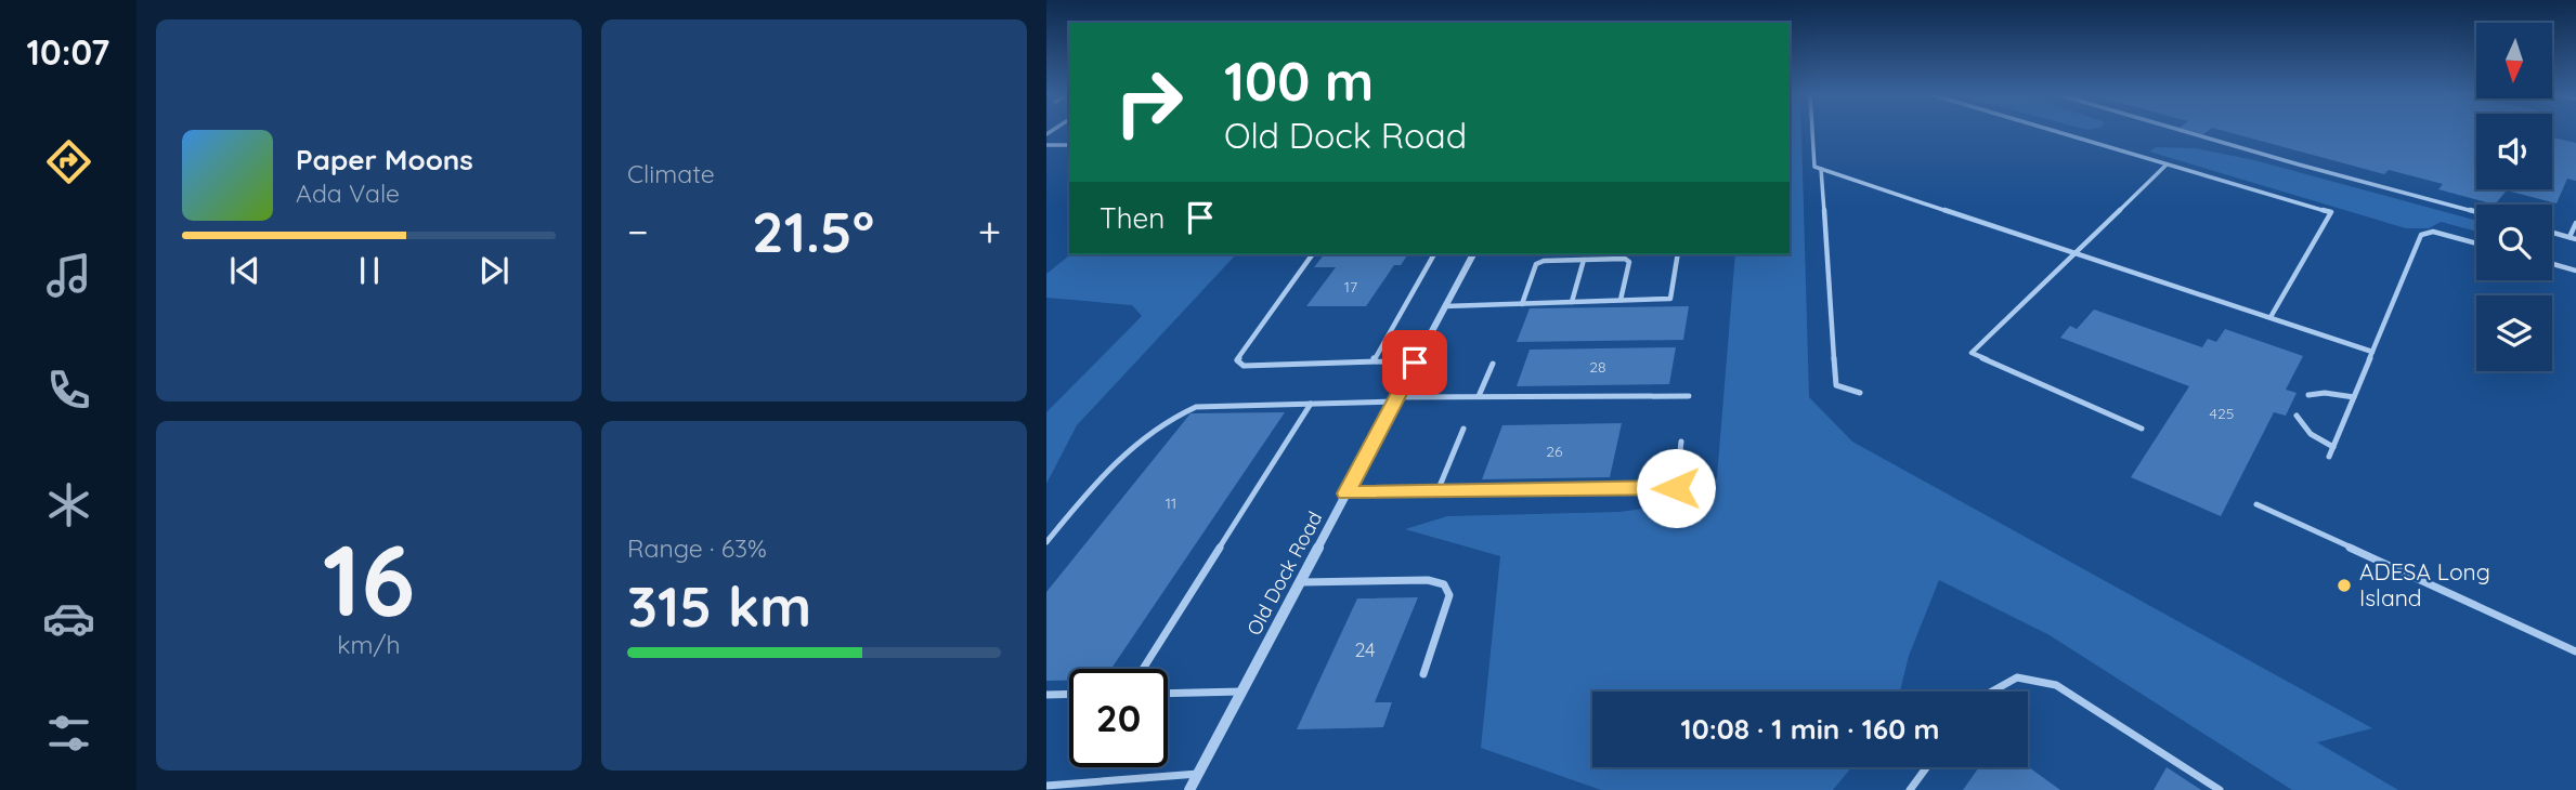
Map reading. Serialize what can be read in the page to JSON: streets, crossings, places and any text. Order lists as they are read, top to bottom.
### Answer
{
  "streets": {
    "street": ["Old Dock Road"]
  },
  "places": ["ADESA Long Island"],
  "house_numbers": [
    "17",
    "28",
    "425",
    "26",
    "11",
    "24"
  ],
  "north": "bottom",
  "page": {
    "tabs": "10:07",
    "tile": [
      "Climate",
      ["16", "km/h"],
      ["Range · 63%", "315 km"]
    ],
    "turn": ["100 m", "Old Dock Road"],
    "song": ["Paper Moons", "Ada Vale"],
    "then": "Then",
    "heat": ["−", "21.5°", "+"],
    "limit": "20",
    "trip": "10:08 · 1 min · 160 m"
  }
}
